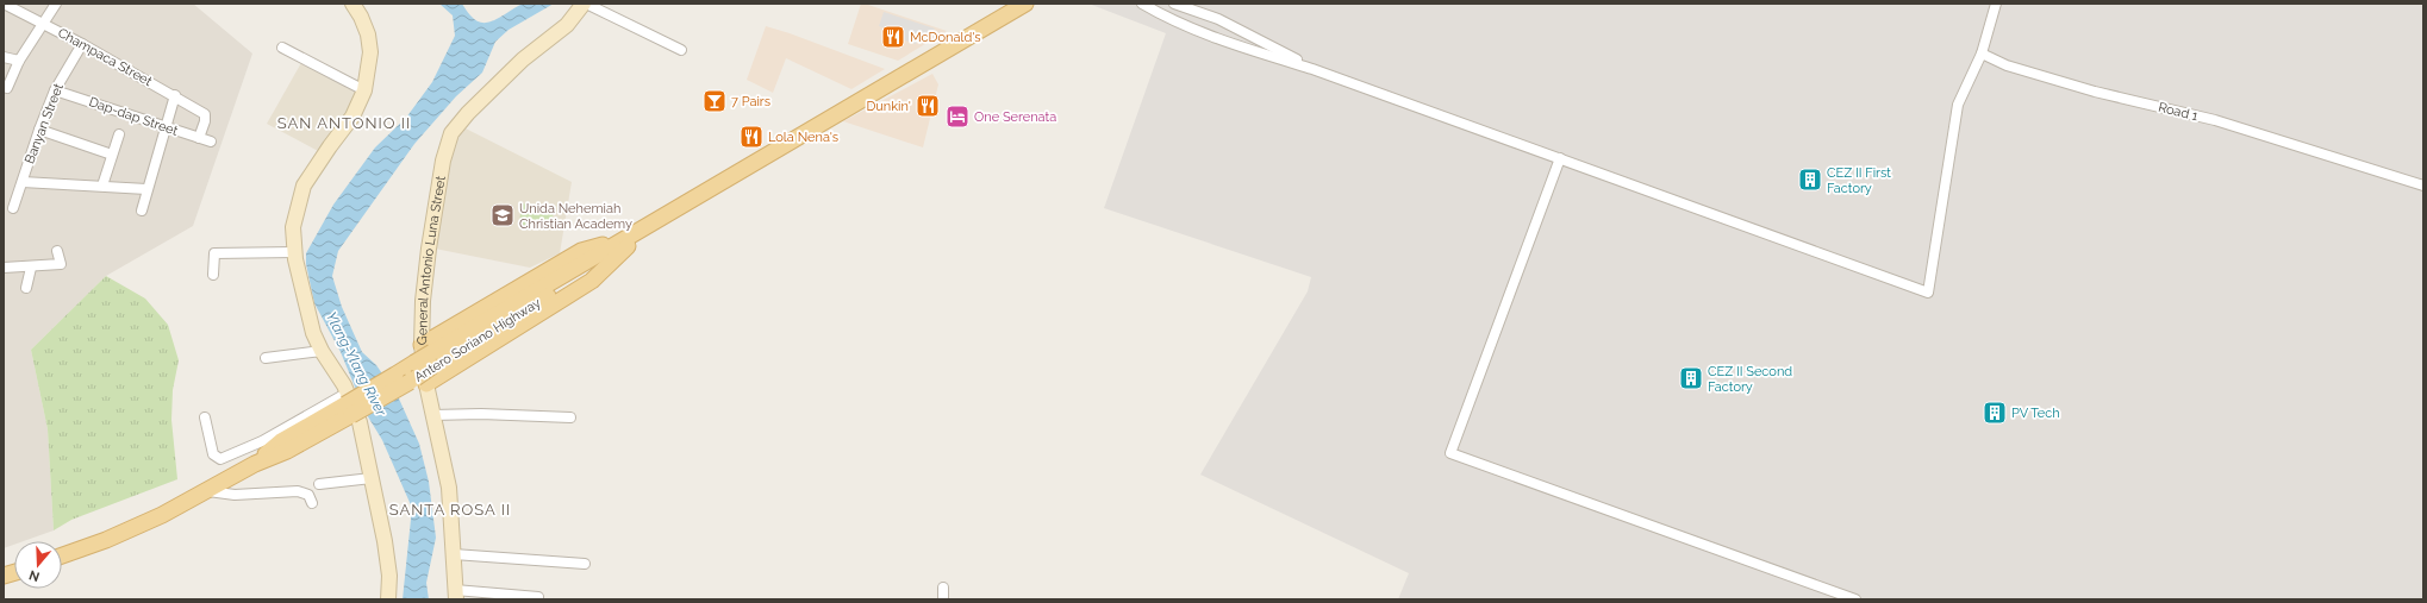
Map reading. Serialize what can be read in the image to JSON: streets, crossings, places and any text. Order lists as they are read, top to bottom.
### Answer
{
  "streets": {
    "main road": ["General Antonio Luna Street", "Antero Soriano Highway"],
    "street": [
      "Champaca Street",
      "Road 1",
      "Dap-dap Street",
      "Banyan Street"
    ]
  },
  "crossings": [
    ["Champaca Street", "Dap-dap Street"],
    ["Champaca Street", "Banyan Street"],
    ["Dap-dap Street", "Banyan Street"],
    ["General Antonio Luna Street", "Antero Soriano Highway"]
  ],
  "districts": ["SAN ANTONIO II", "SANTA ROSA II"],
  "water": ["Ylang-Ylang River"],
  "places": {
    "restaurant": ["McDonald's", "Dunkin'", "Lola Nena's"],
    "bar": ["7 Pairs"],
    "hotel": ["One Serenata"],
    "building": ["CEZ II First Factory", "CEZ II Second Factory", "PV Tech"],
    "school or university": ["Unida Nehemiah Christian Academy"]
  },
  "north": "bottom"
}
